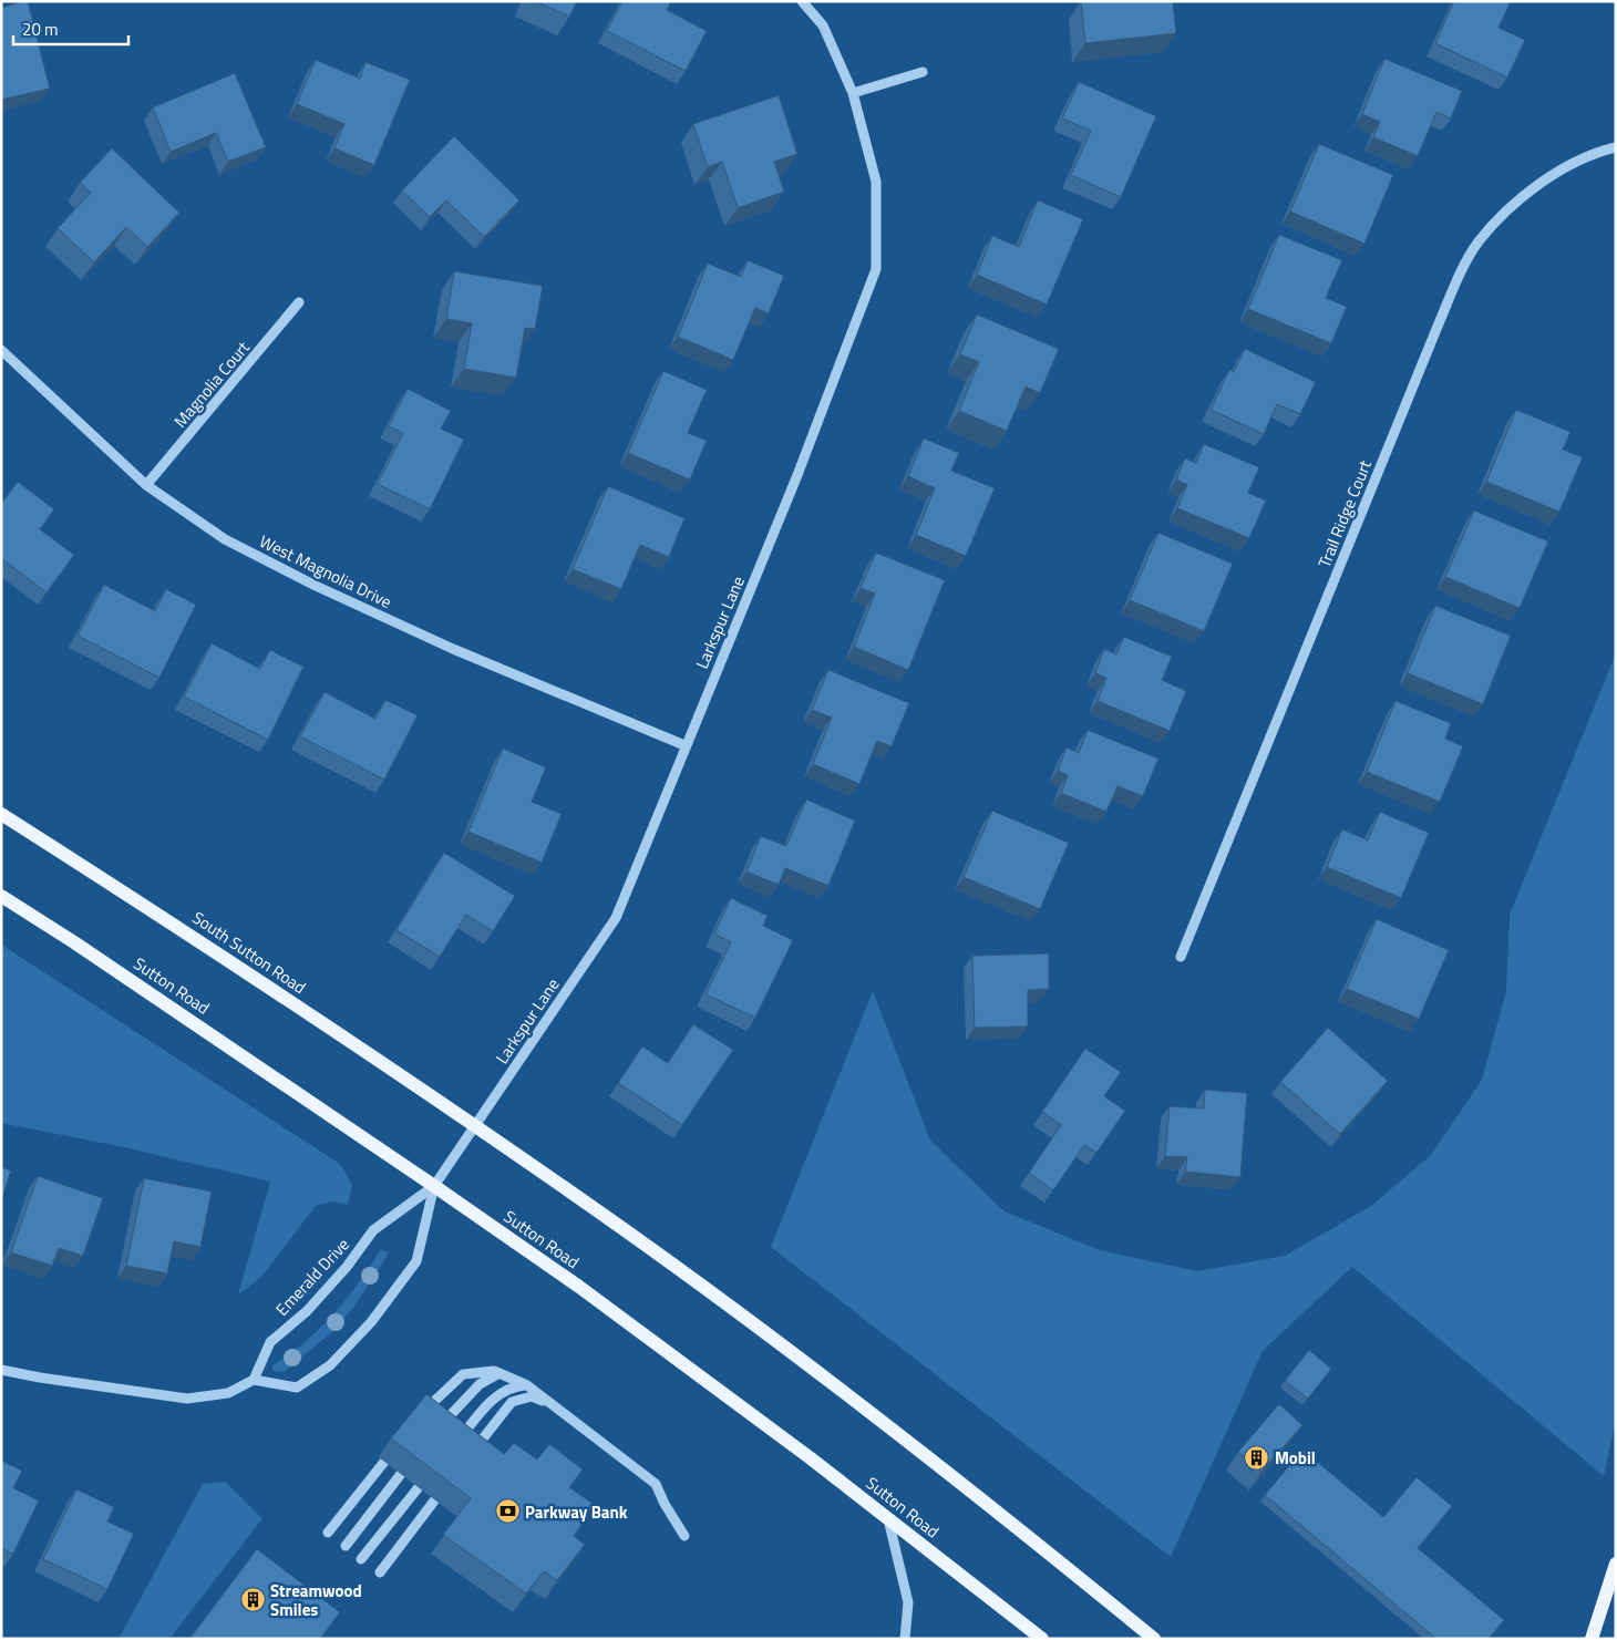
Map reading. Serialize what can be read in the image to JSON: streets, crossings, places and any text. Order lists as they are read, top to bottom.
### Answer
{
  "streets": {
    "main road": ["South Sutton Road", "Sutton Road"],
    "street": [
      "Magnolia Court",
      "Trail Ridge Court",
      "West Magnolia Drive",
      "Larkspur Lane",
      "Emerald Drive"
    ]
  },
  "crossings": [
    ["Magnolia Court", "West Magnolia Drive"],
    ["West Magnolia Drive", "Larkspur Lane"],
    ["Larkspur Lane", "South Sutton Road"],
    ["Larkspur Lane", "Emerald Drive"],
    ["South Sutton Road", "Emerald Drive"],
    ["Sutton Road", "Emerald Drive"]
  ],
  "places": {
    "building": ["Mobil", "Streamwood Smiles"],
    "bank": ["Parkway Bank"]
  },
  "scale_bar": "20 m"
}
